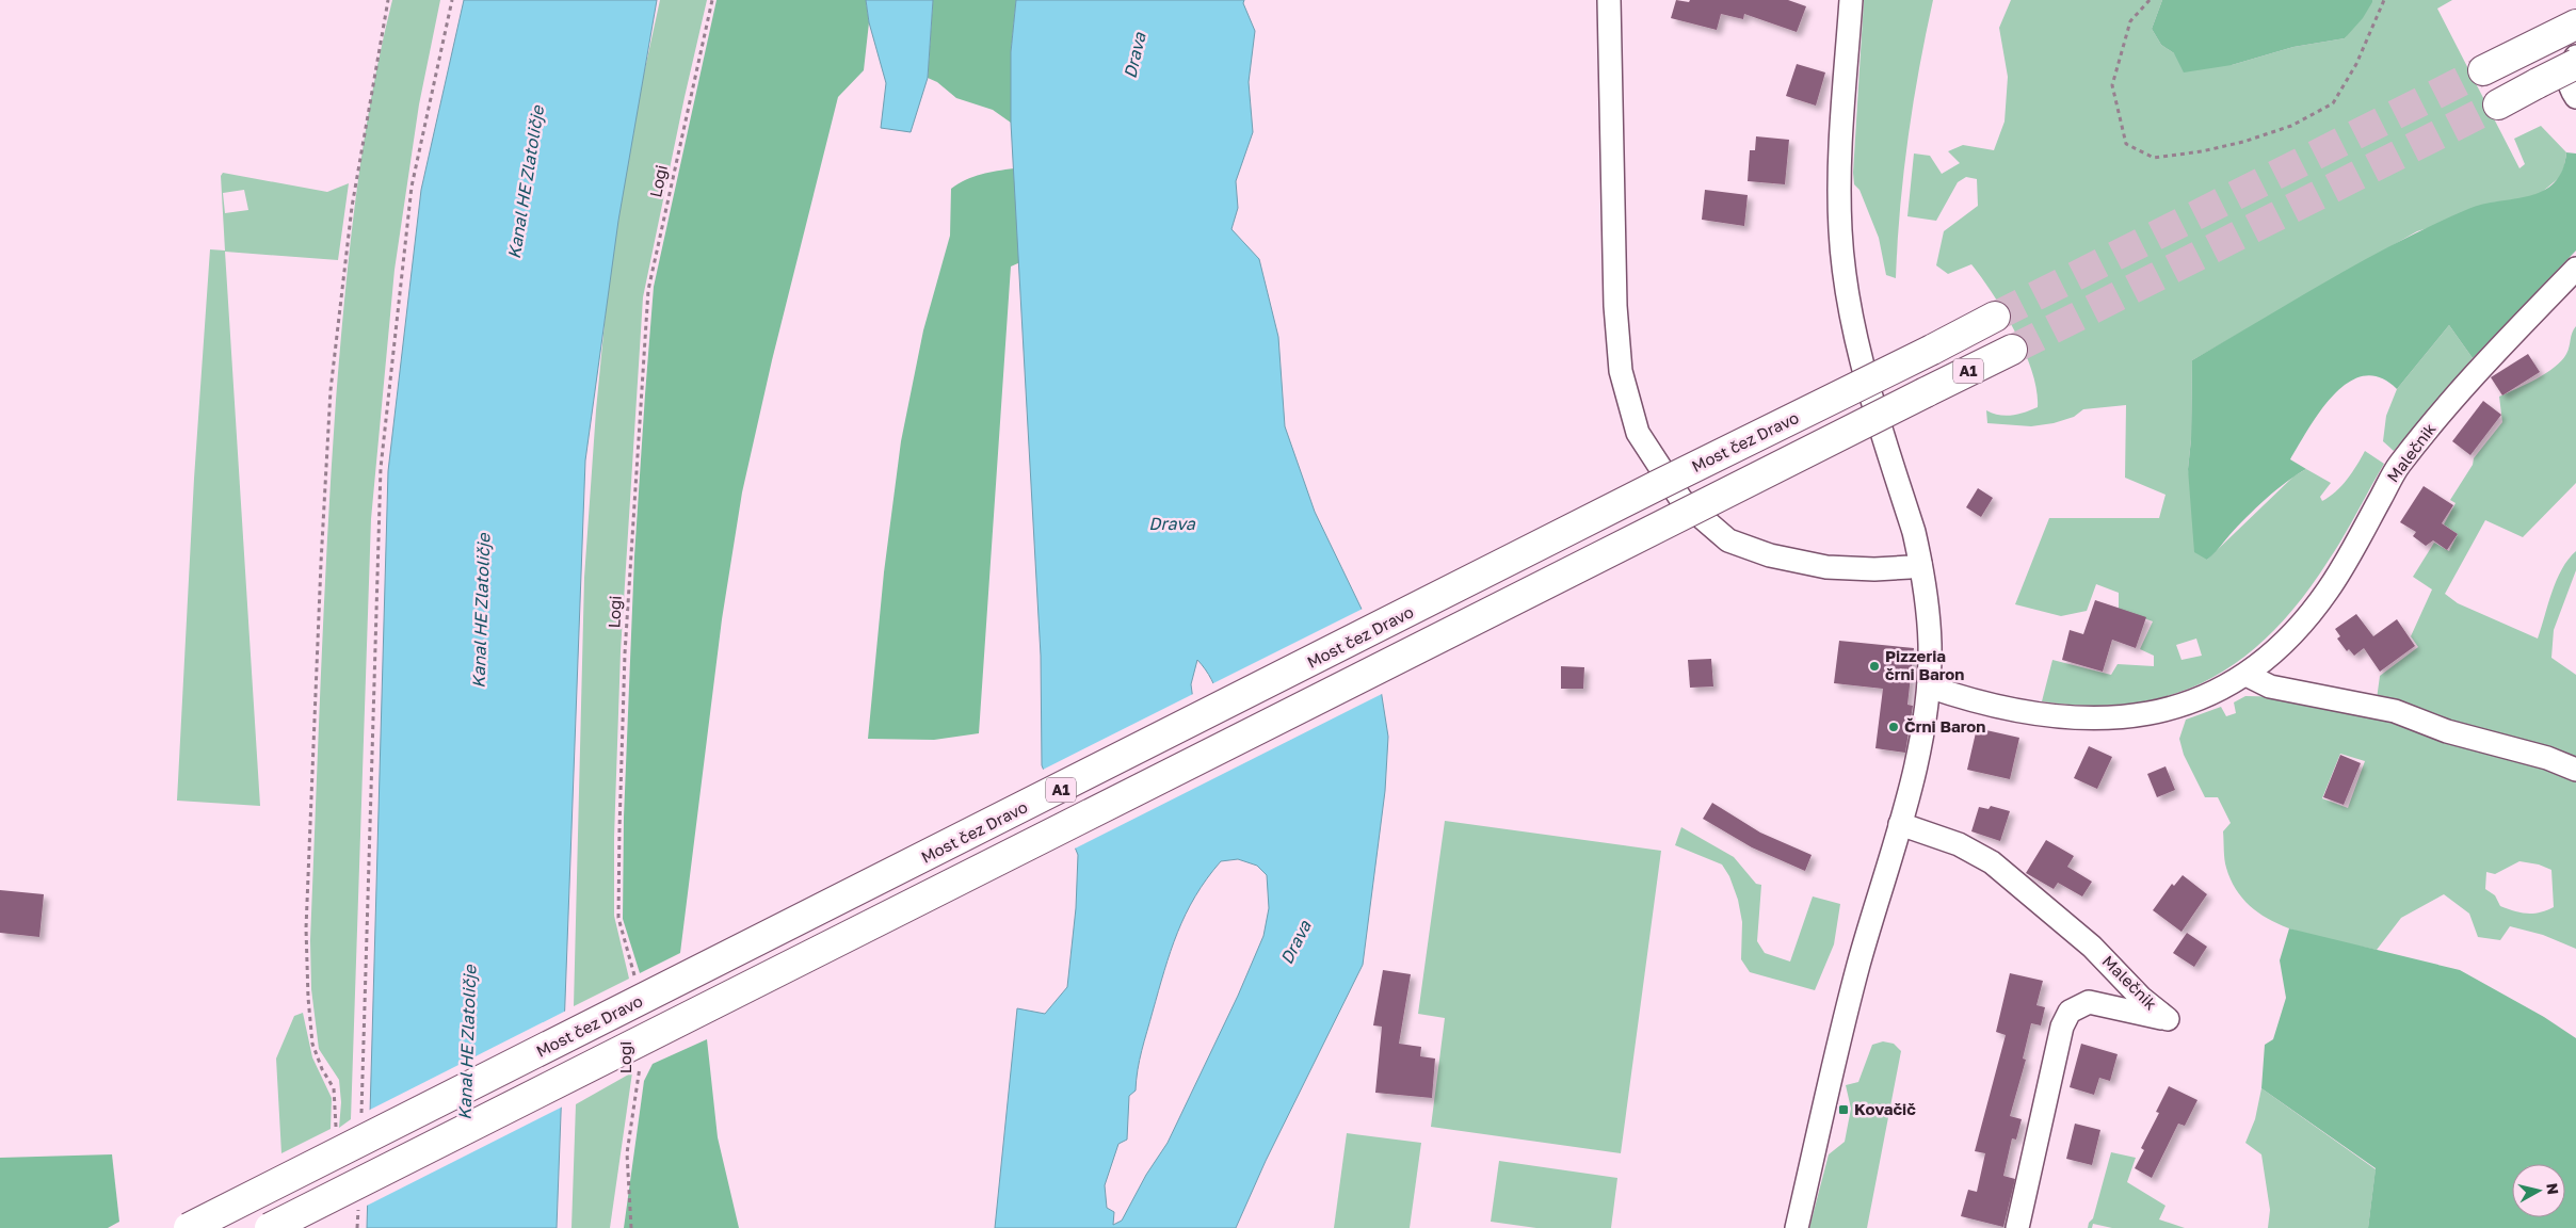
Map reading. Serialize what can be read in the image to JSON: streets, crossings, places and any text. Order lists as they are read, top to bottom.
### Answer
{
  "streets": {
    "highway": ["A1", "Most čez Dravo"],
    "street": ["Malečnik"],
    "path": ["Logi"]
  },
  "water": ["Drava", "Kanal HE Zlatoličje"],
  "places": {
    "other": ["Pizzeria črni Baron", "Črni Baron"],
    "transit": ["Kovačič"]
  },
  "north": "right"
}
